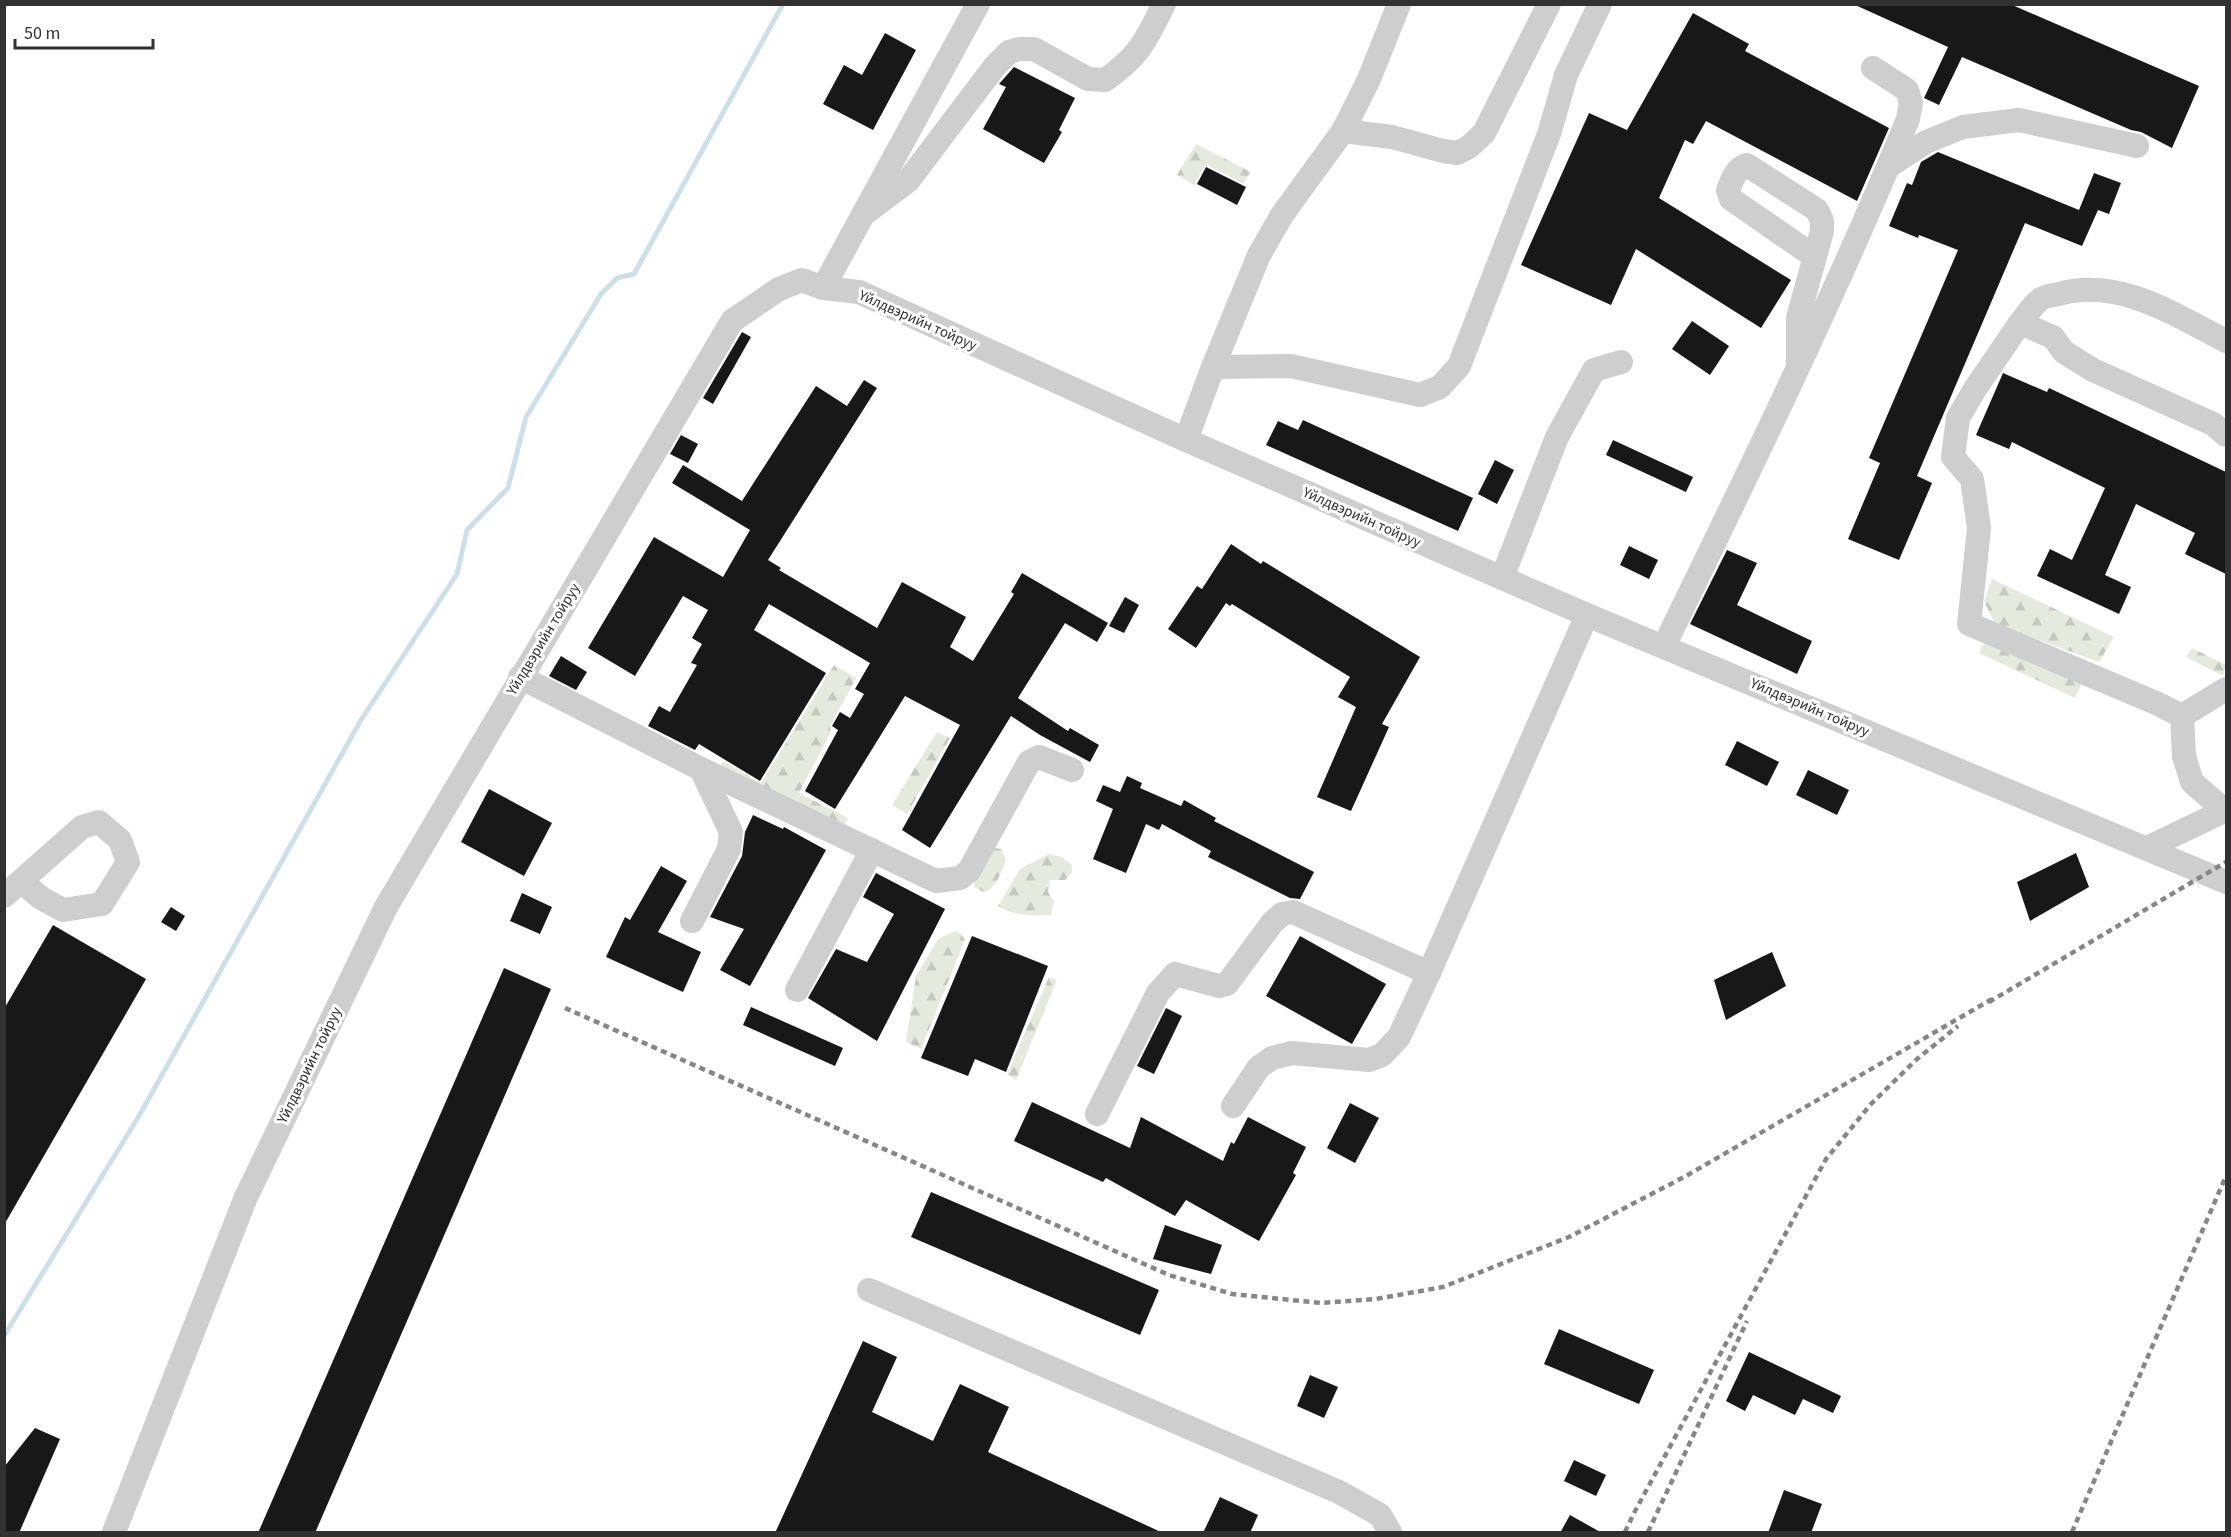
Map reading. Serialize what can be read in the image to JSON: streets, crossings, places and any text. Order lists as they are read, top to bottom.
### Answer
{
  "streets": {
    "lane": ["Үйлдвэрийн тойруу"]
  },
  "scale_bar": "50 m"
}
